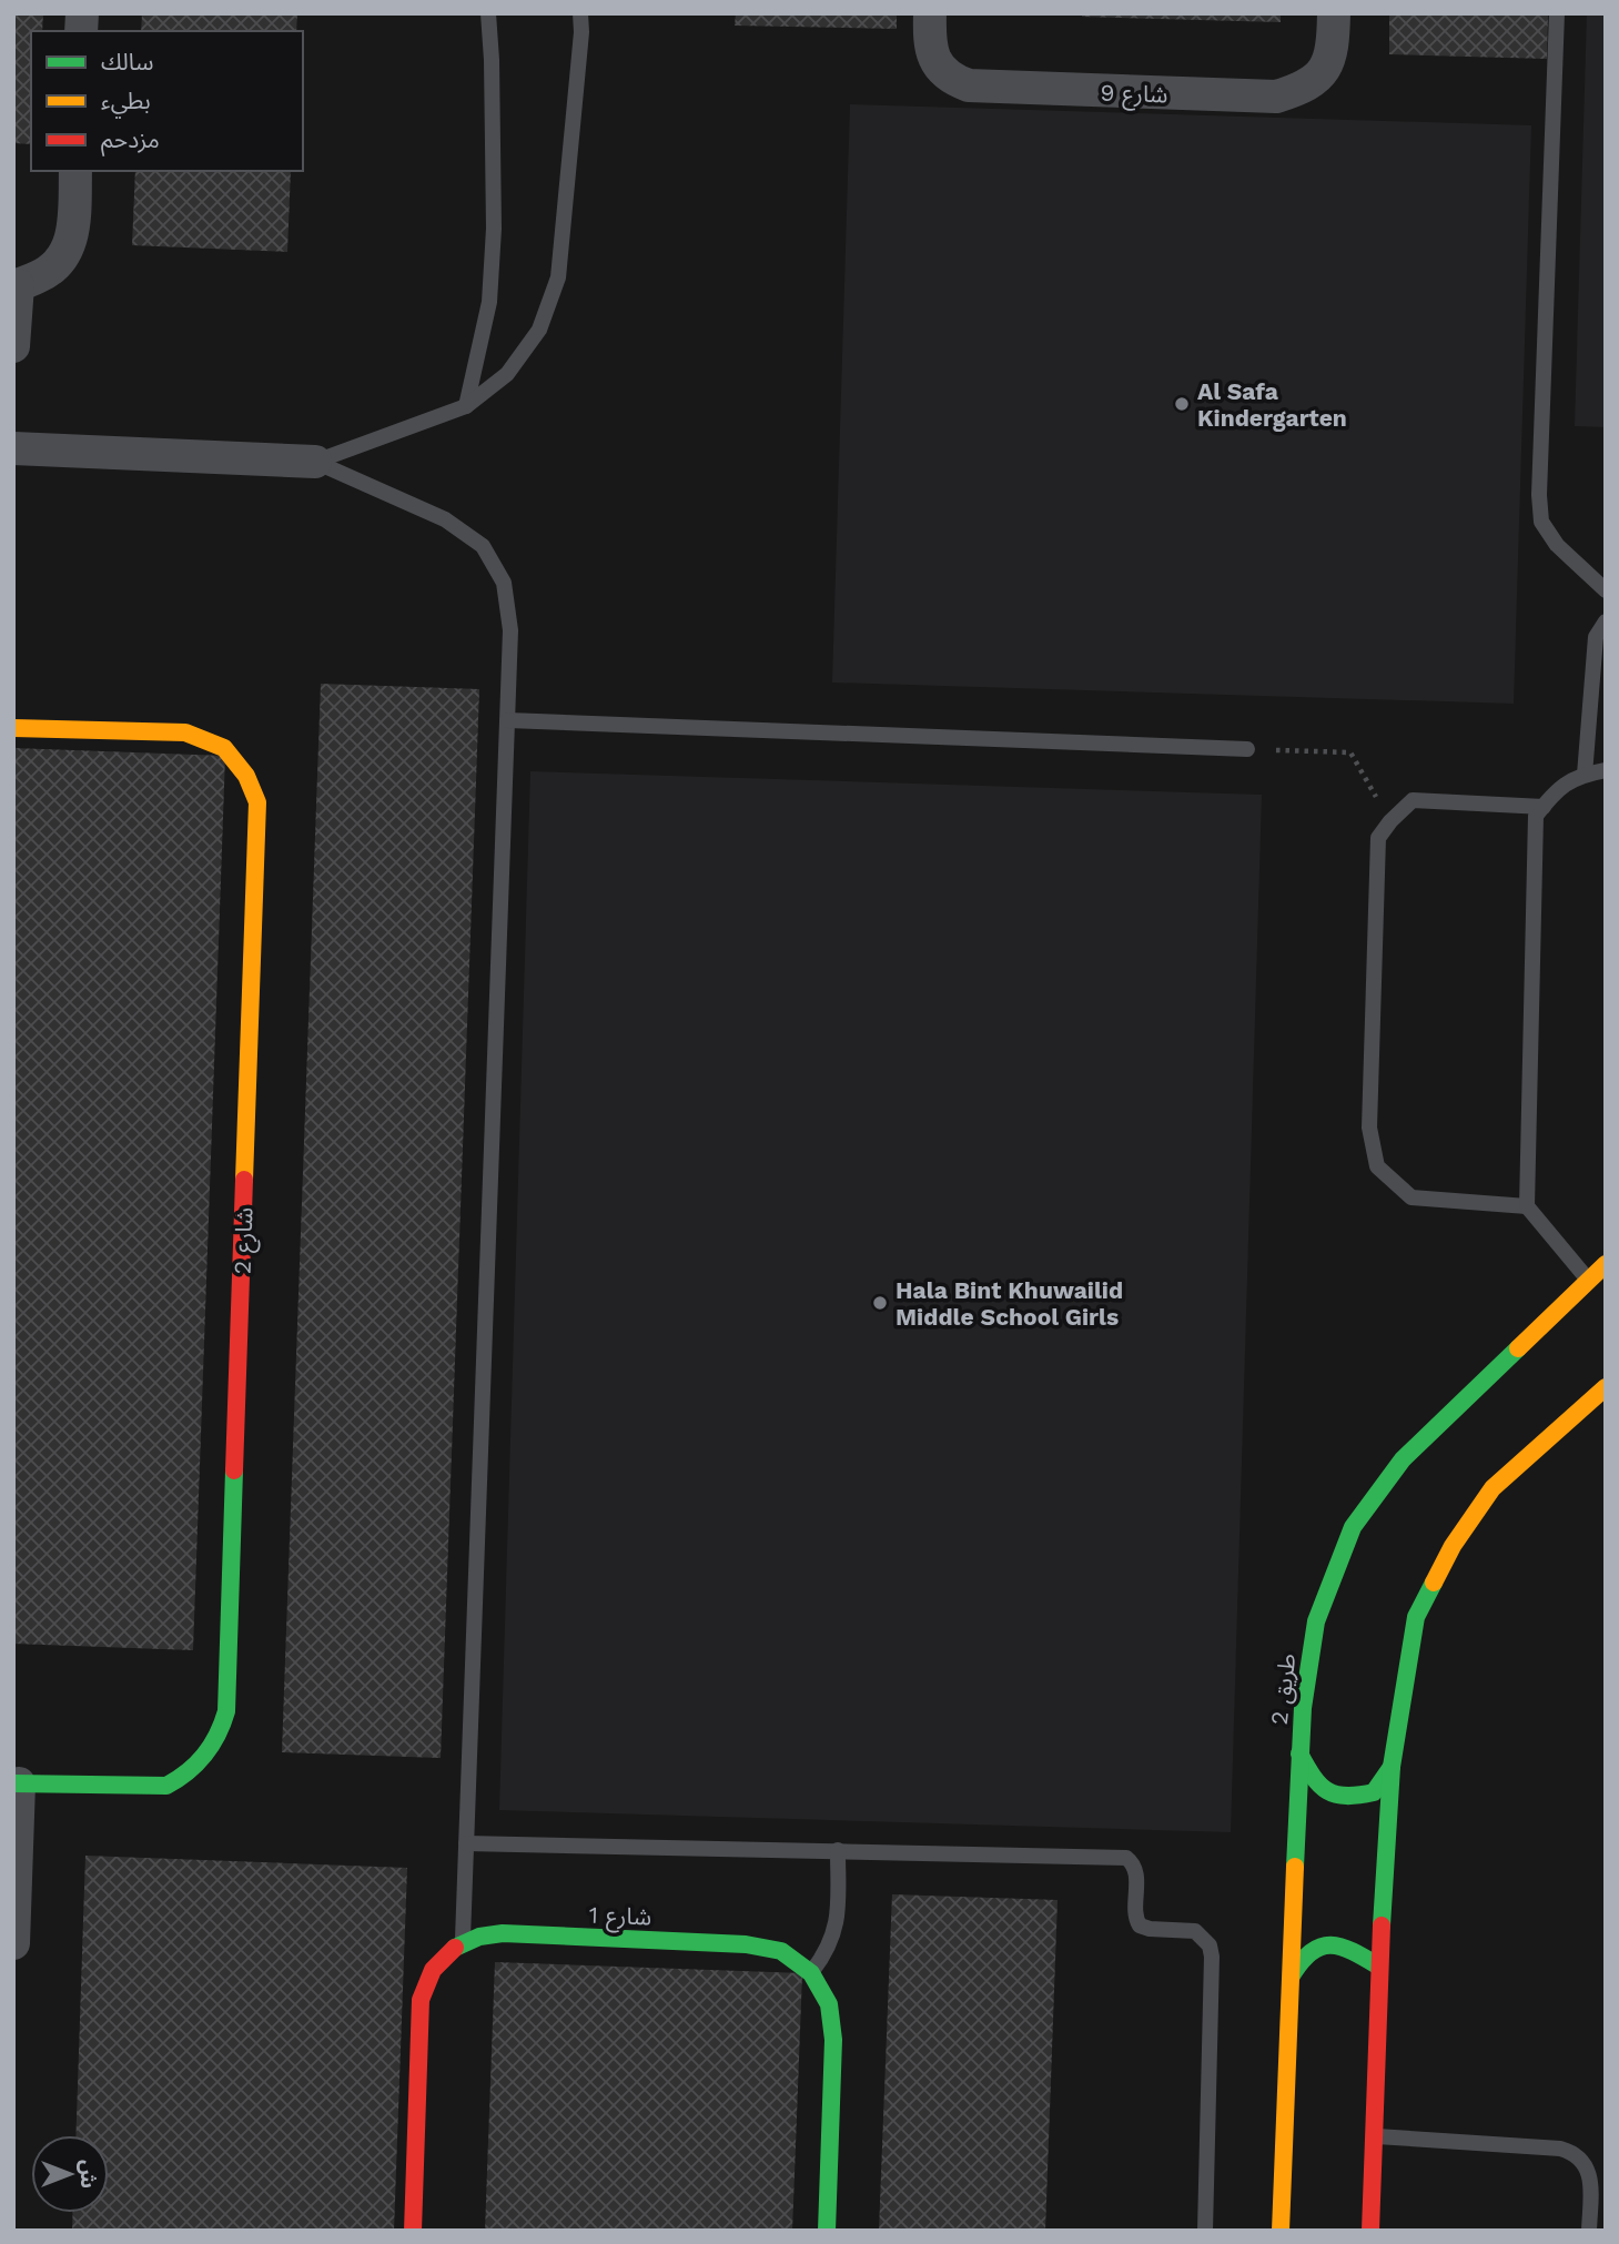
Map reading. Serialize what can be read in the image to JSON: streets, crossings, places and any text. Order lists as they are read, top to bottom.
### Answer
{
  "streets": {
    "street": [
      "شارع 9",
      "شارع 2",
      "طريق 2",
      "شارع 1"
    ]
  },
  "places": ["Al Safa Kindergarten", "Hala Bint Khuwailid Middle School Girls"],
  "legend": ["سالك", "بطيء", "مزدحم"],
  "north": "right"
}
